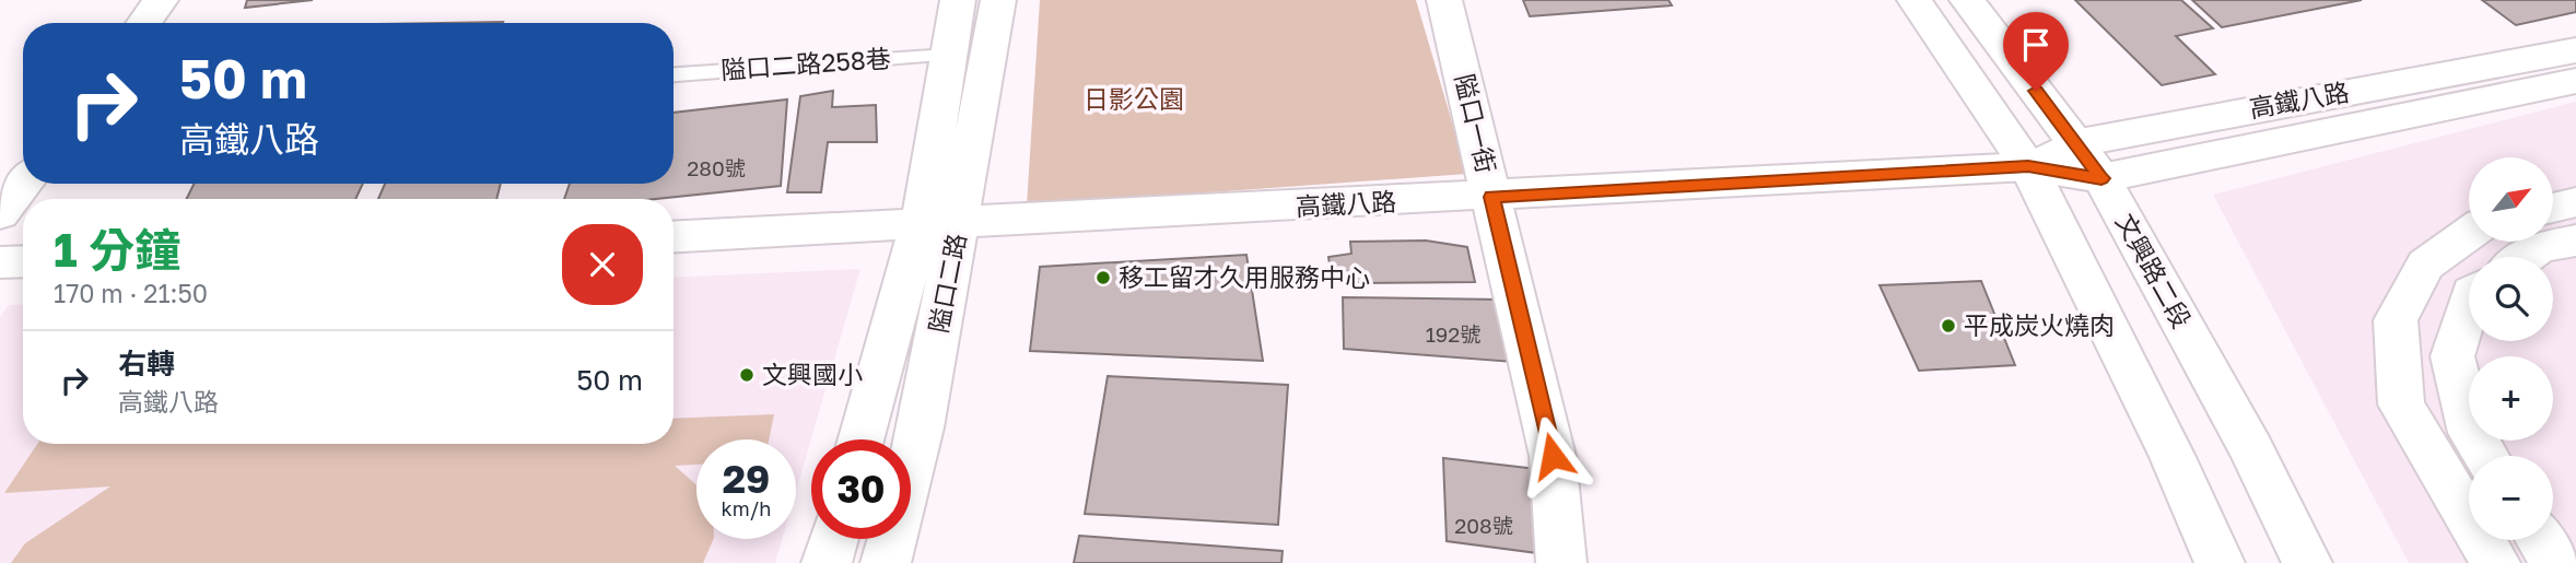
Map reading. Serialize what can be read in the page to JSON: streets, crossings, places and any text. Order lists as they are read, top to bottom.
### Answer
{
  "streets": {
    "street": [
      "高鐵八路",
      "隘口一街",
      "文興路二段",
      "隘口二路"
    ],
    "lane": ["隘口二路258巷"]
  },
  "crossings": [
    ["隘口二路258巷", "隘口二路"],
    ["高鐵八路", "隘口一街"],
    ["高鐵八路", "文興路二段"],
    ["高鐵八路", "隘口二路"]
  ],
  "parks": ["日影公園"],
  "places": ["移工留才久用服務中心", "平成炭火燒肉", "文興國小"],
  "house_numbers": ["280號", "192號", "208號"],
  "north": "top right",
  "page": {
    "turn": ["50 m", "高鐵八路"],
    "map_buttons": ["+", "−"],
    "heading": ["1 分鐘", "170 m · 21:50"],
    "list": [
      {
        "name": "右轉",
        "note": "高鐵八路",
        "value": "50 m"
      }
    ],
    "speed": "29 km/h",
    "limit": "30"
  }
}
